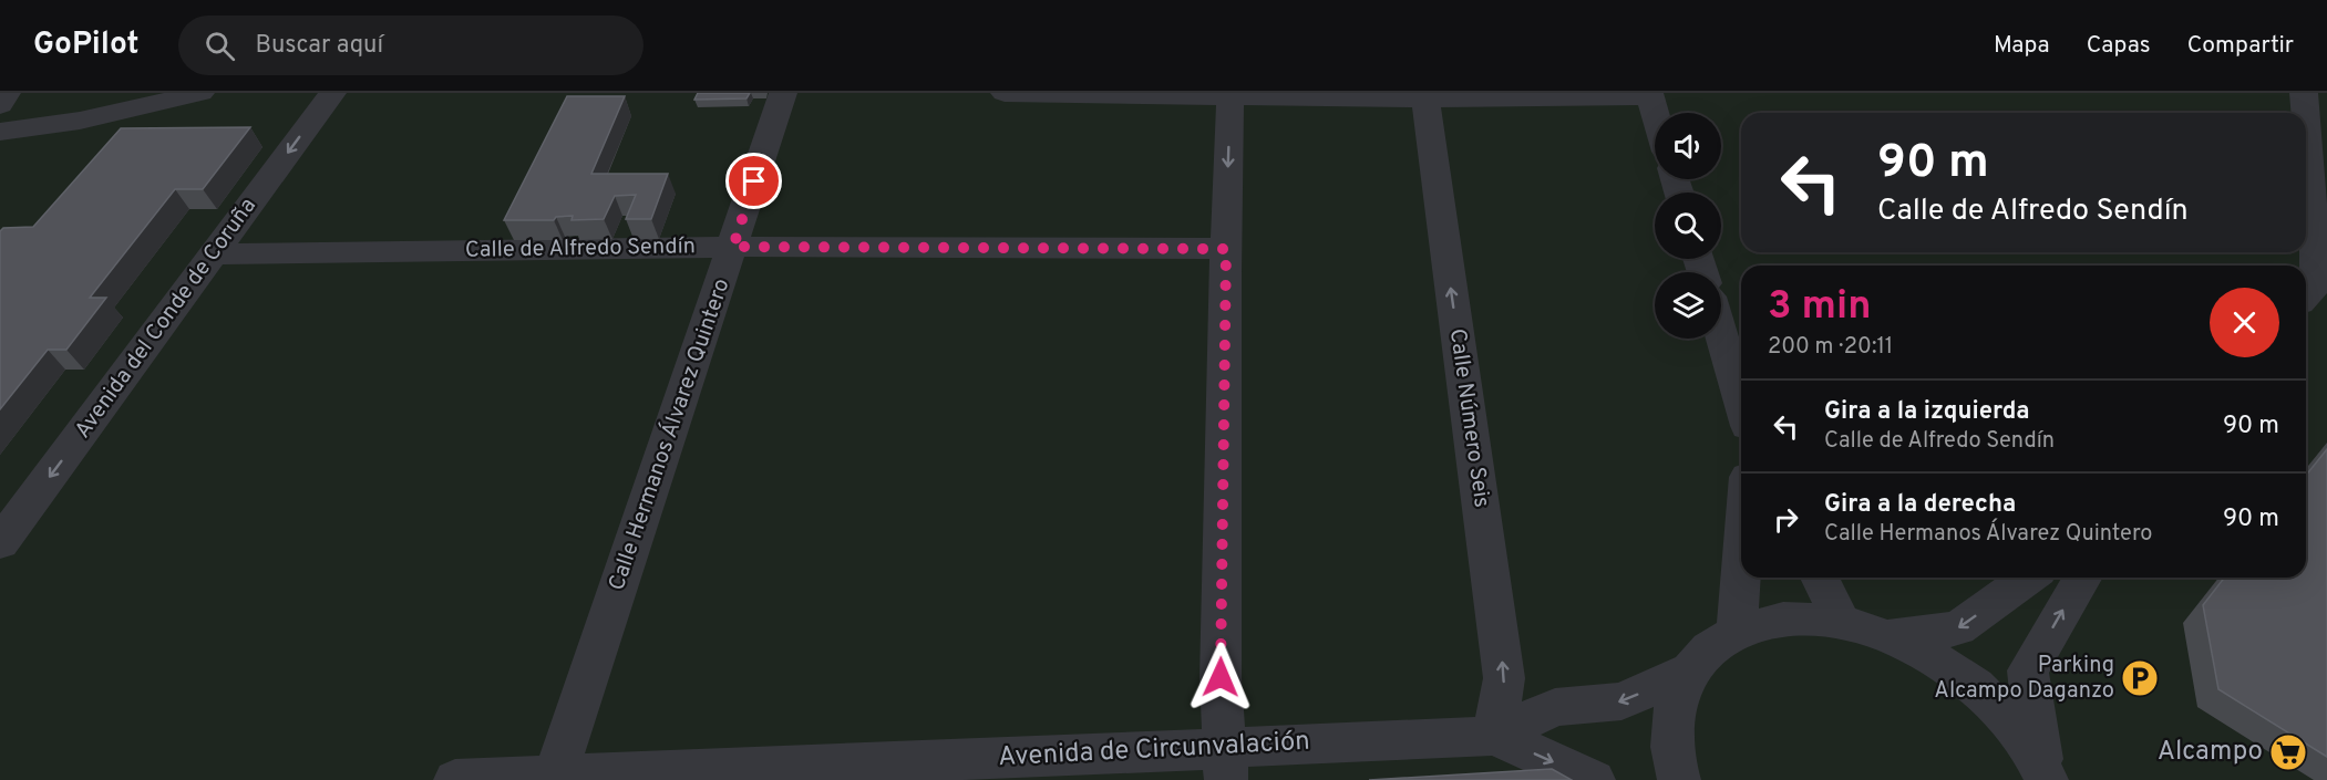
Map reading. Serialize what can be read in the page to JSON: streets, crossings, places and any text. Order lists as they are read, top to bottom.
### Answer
{
  "streets": {
    "street": [
      "Calle de Alfredo Sendín",
      "Avenida del Conde de Coruña",
      "Calle Número Seis",
      "Calle Hermanos Álvarez Quintero",
      "Avenida de Circunvalación"
    ]
  },
  "crossings": [
    ["Calle de Alfredo Sendín", "Avenida del Conde de Coruña"],
    ["Calle de Alfredo Sendín", "Calle Hermanos Álvarez Quintero"],
    ["Calle Número Seis", "Avenida de Circunvalación"],
    ["Calle Hermanos Álvarez Quintero", "Avenida de Circunvalación"]
  ],
  "one_way": ["Avenida del Conde de Coruña"],
  "places": {
    "parking": ["Parking Alcampo Daganzo"],
    "supermarket": ["Alcampo"]
  },
  "page": {
    "header": "GoPilot",
    "search": "Buscar aquí",
    "nav": ["Mapa", "Capas", "Compartir"],
    "turn": ["90 m", "Calle de Alfredo Sendín"],
    "heading": ["3 min", "200 m · 20:11"],
    "list": [
      {
        "name": "Gira a la izquierda",
        "note": "Calle de Alfredo Sendín",
        "value": "90 m"
      },
      {
        "name": "Gira a la derecha",
        "note": "Calle Hermanos Álvarez Quintero",
        "value": "90 m"
      }
    ]
  }
}
